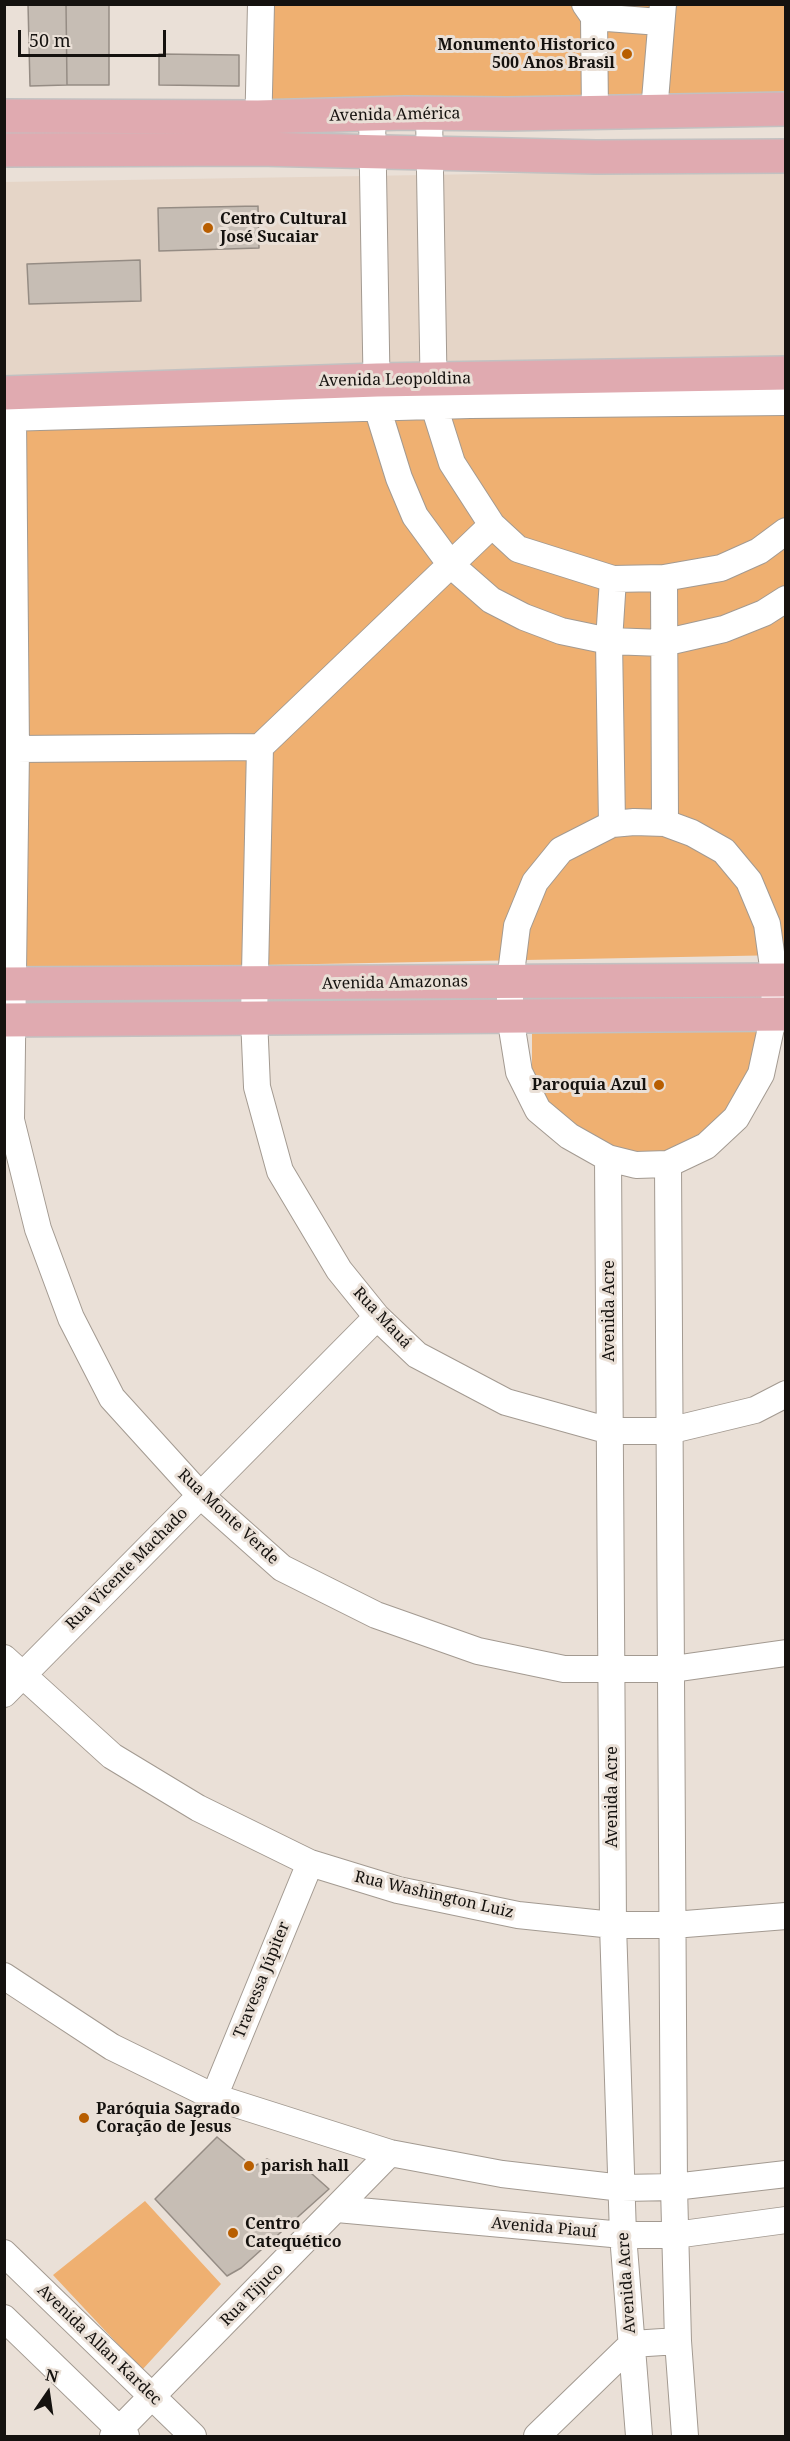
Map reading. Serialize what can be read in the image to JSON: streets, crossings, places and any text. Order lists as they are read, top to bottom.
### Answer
{
  "streets": {
    "main road": ["Avenida América", "Avenida Leopoldina", "Avenida Amazonas"],
    "street": [
      "Avenida Acre",
      "Rua Mauá",
      "Rua Monte Verde",
      "Rua Vicente Machado",
      "Rua Washington Luiz",
      "Travessa Júpiter",
      "Avenida Piauí",
      "Rua Tijuco",
      "Avenida Allan Kardec"
    ]
  },
  "crossings": [
    ["Avenida Leopoldina", "Rua Monte Verde"],
    ["Avenida Amazonas", "Rua Mauá"],
    ["Avenida Amazonas", "Rua Monte Verde"],
    ["Avenida Acre", "Rua Mauá"],
    ["Avenida Acre", "Rua Monte Verde"],
    ["Avenida Acre", "Rua Washington Luiz"],
    ["Avenida Acre", "Avenida Piauí"],
    ["Rua Mauá", "Rua Vicente Machado"],
    ["Rua Monte Verde", "Rua Vicente Machado"],
    ["Rua Vicente Machado", "Rua Washington Luiz"],
    ["Rua Washington Luiz", "Travessa Júpiter"],
    ["Avenida Piauí", "Rua Tijuco"],
    ["Rua Tijuco", "Avenida Allan Kardec"]
  ],
  "places": [
    "Monumento Historico 500 Anos Brasil",
    "Centro Cultural José Sucaiar",
    "Paroquia Azul",
    "Paróquia Sagrado Coração de Jesus",
    "parish hall",
    "Centro Catequético"
  ],
  "scale_bar": "50 m",
  "north": "top"
}
